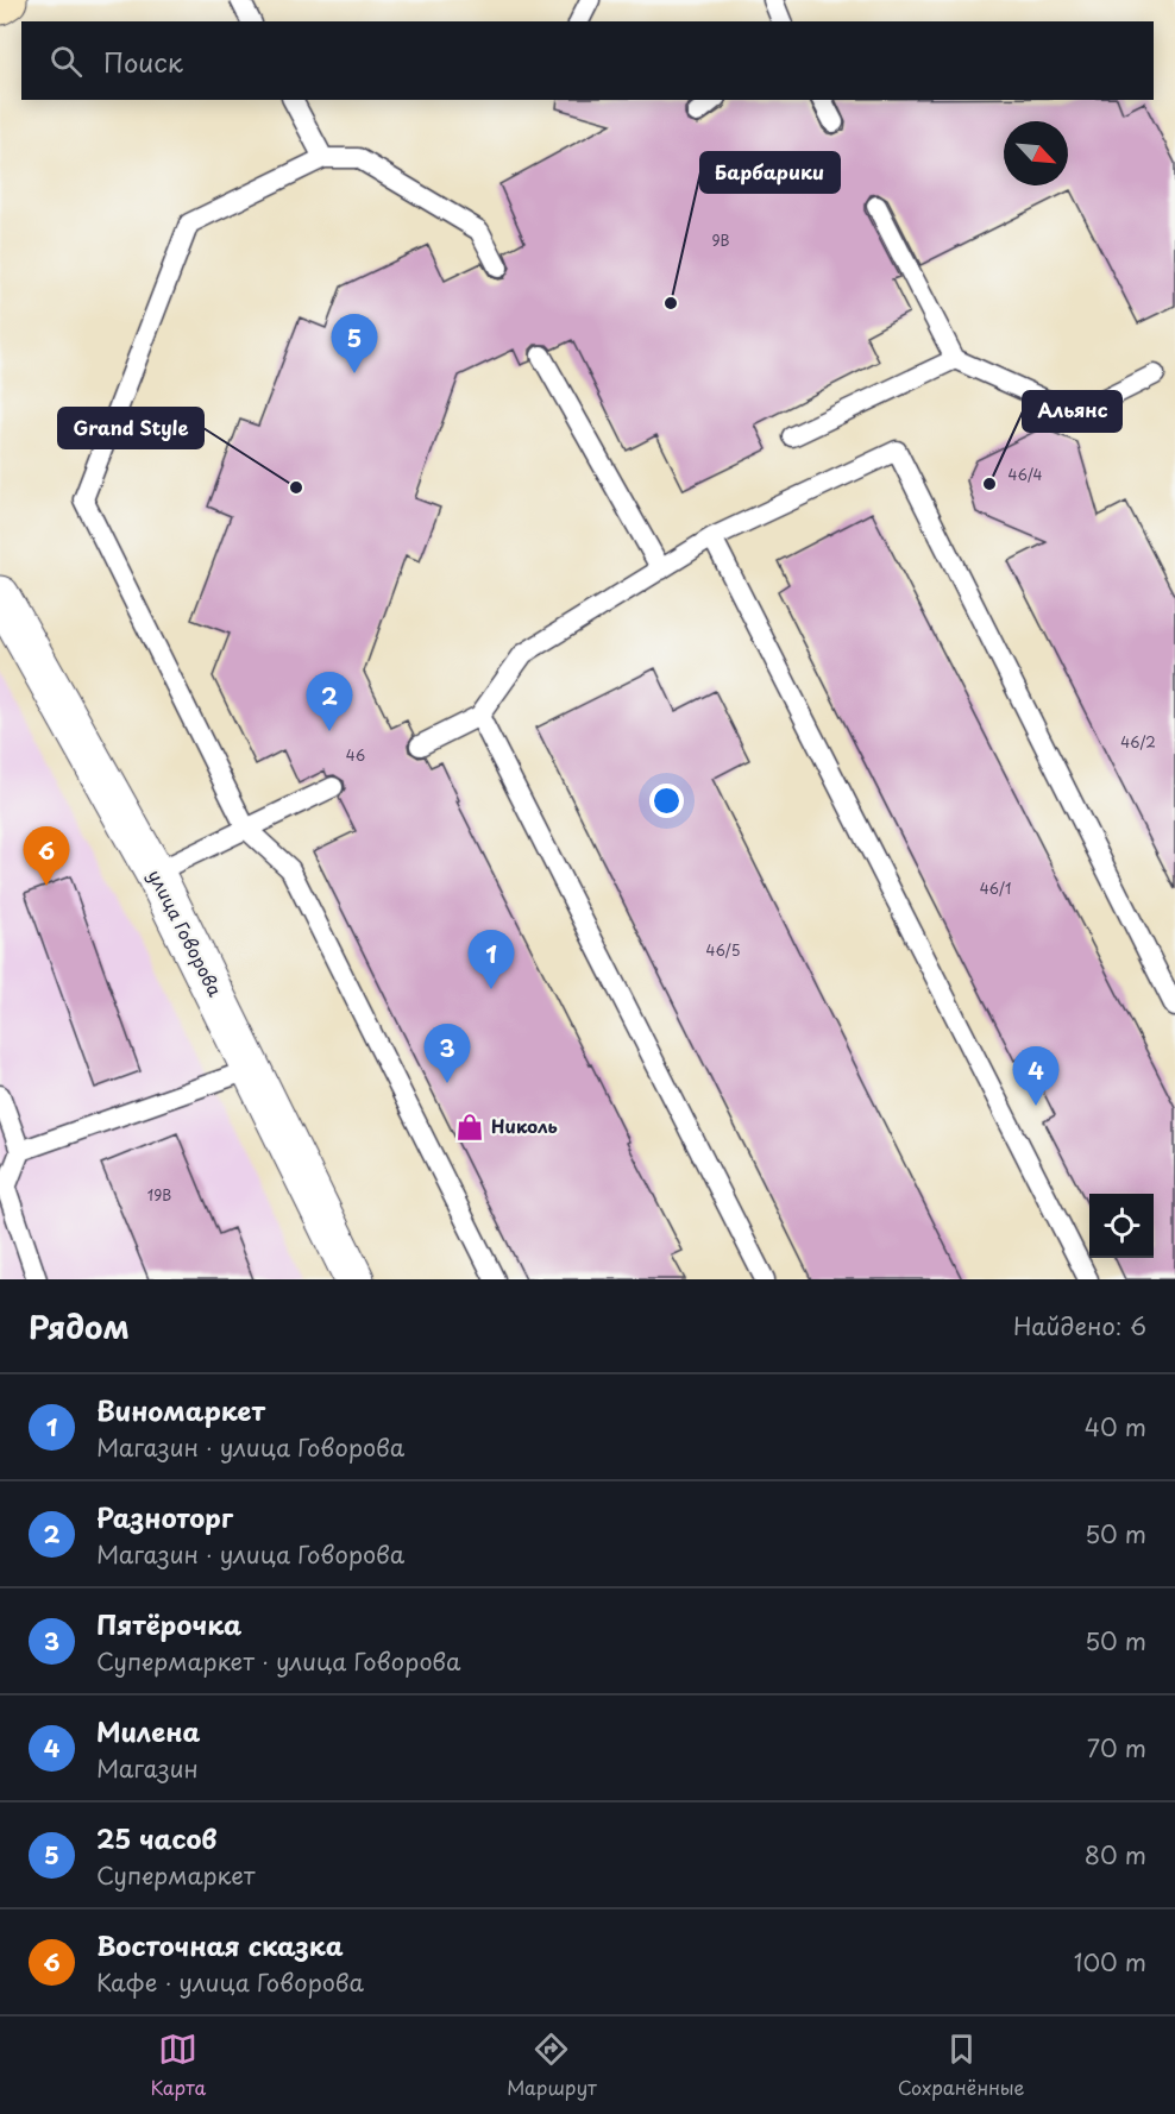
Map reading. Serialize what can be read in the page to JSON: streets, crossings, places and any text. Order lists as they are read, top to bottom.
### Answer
{
  "streets": {
    "street": ["улица Говорова"]
  },
  "places": {
    "other": ["Барбарики", "Альянс", "Grand Style"],
    "shop": ["Николь"]
  },
  "house_numbers": [
    "9В",
    "46/4",
    "46/2",
    "46",
    "46/1",
    "46/5",
    "19В"
  ],
  "north": "bottom right",
  "page": {
    "search": "Поиск",
    "pins": [
      "5",
      "2",
      "6",
      "1",
      "3",
      "4"
    ],
    "heading": ["Рядом", "Найдено: 6"],
    "list": [
      {
        "mark": "1",
        "name": "Виномаркет",
        "note": "Магазин · улица Говорова",
        "value": "40 m"
      },
      {
        "mark": "2",
        "name": "Разноторг",
        "note": "Магазин · улица Говорова",
        "value": "50 m"
      },
      {
        "mark": "3",
        "name": "Пятёрочка",
        "note": "Супермаркет · улица Говорова",
        "value": "50 m"
      },
      {
        "mark": "4",
        "name": "Милена",
        "note": "Магазин",
        "value": "70 m"
      },
      {
        "mark": "5",
        "name": "25 часов",
        "note": "Супермаркет",
        "value": "80 m"
      },
      {
        "mark": "6",
        "name": "Восточная сказка",
        "note": "Кафе · улица Говорова",
        "value": "100 m"
      }
    ],
    "nav": ["Карта", "Маршрут", "Сохранённые"]
  }
}
